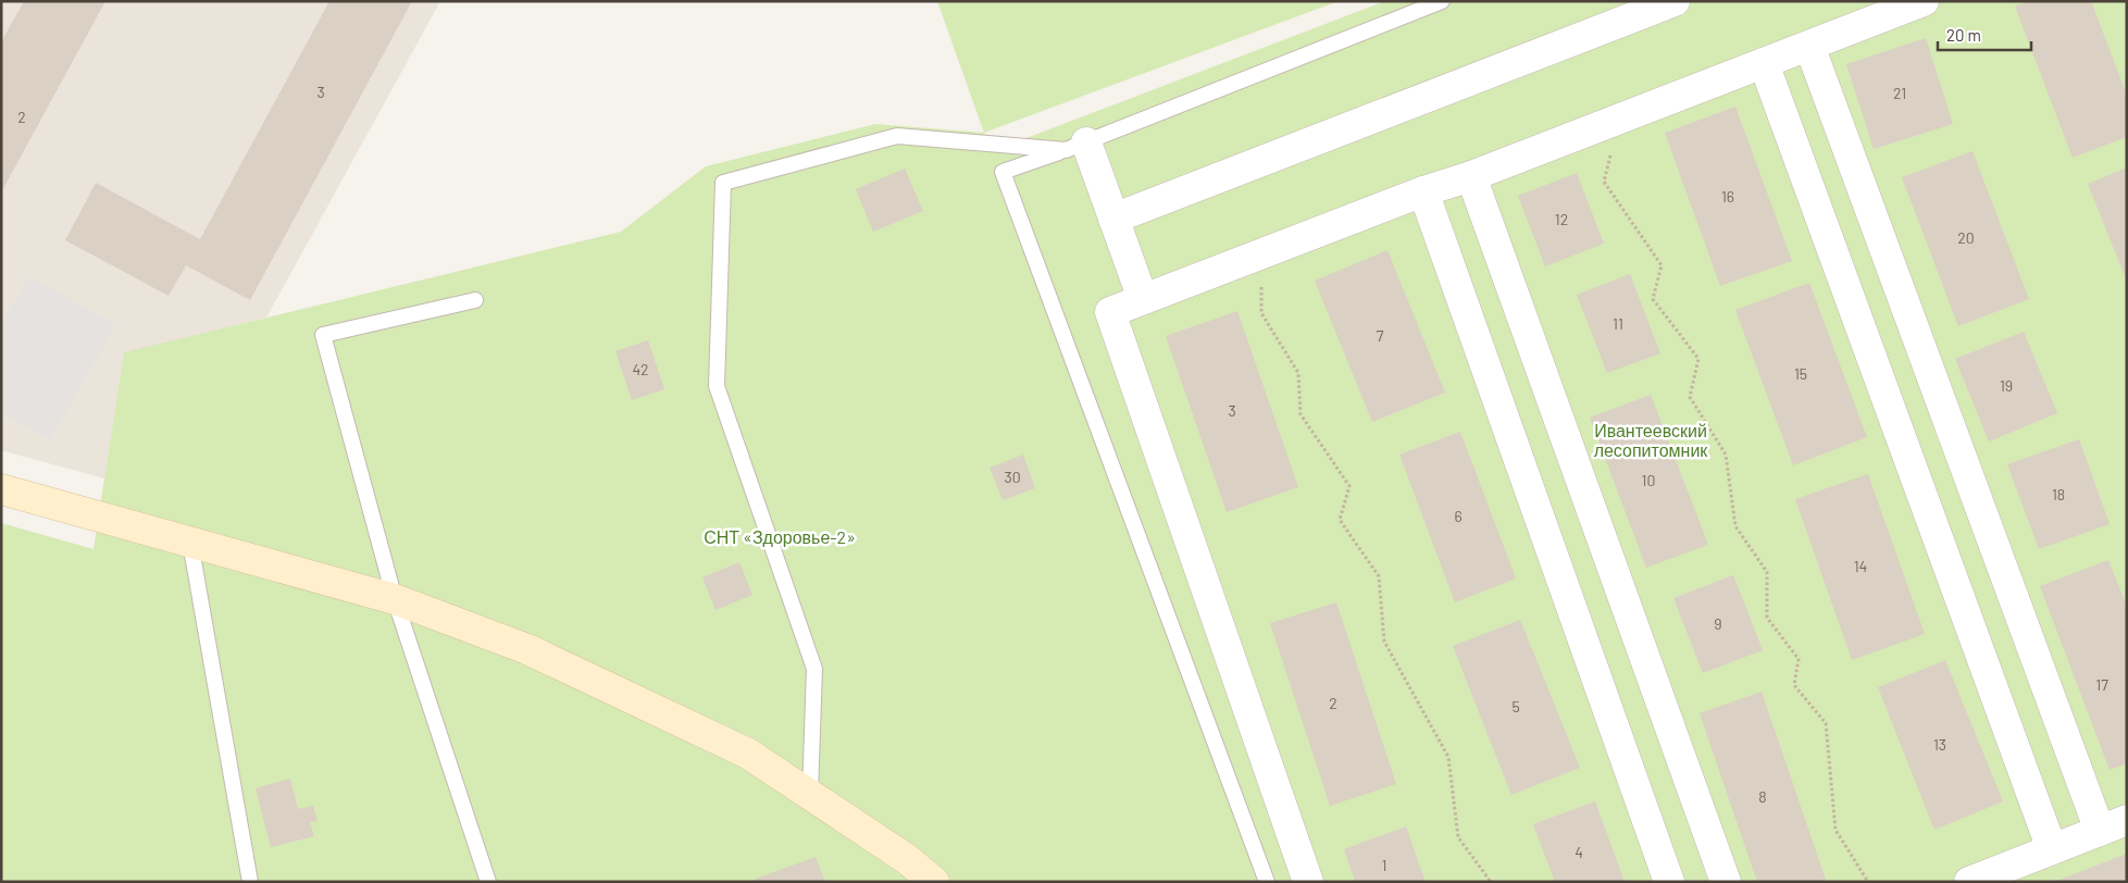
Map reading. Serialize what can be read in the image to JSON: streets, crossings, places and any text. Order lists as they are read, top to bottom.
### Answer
{
  "parks": ["Ивантеевский лесопитомник", "СНТ «Здоровье-2»"],
  "house_numbers": [
    "3",
    "21",
    "2",
    "16",
    "12",
    "20",
    "11",
    "7",
    "42",
    "15",
    "19",
    "3",
    "30",
    "10",
    "18",
    "6",
    "14",
    "9",
    "17",
    "2",
    "5",
    "13",
    "8",
    "4",
    "1"
  ],
  "scale_bar": "20 m"
}
